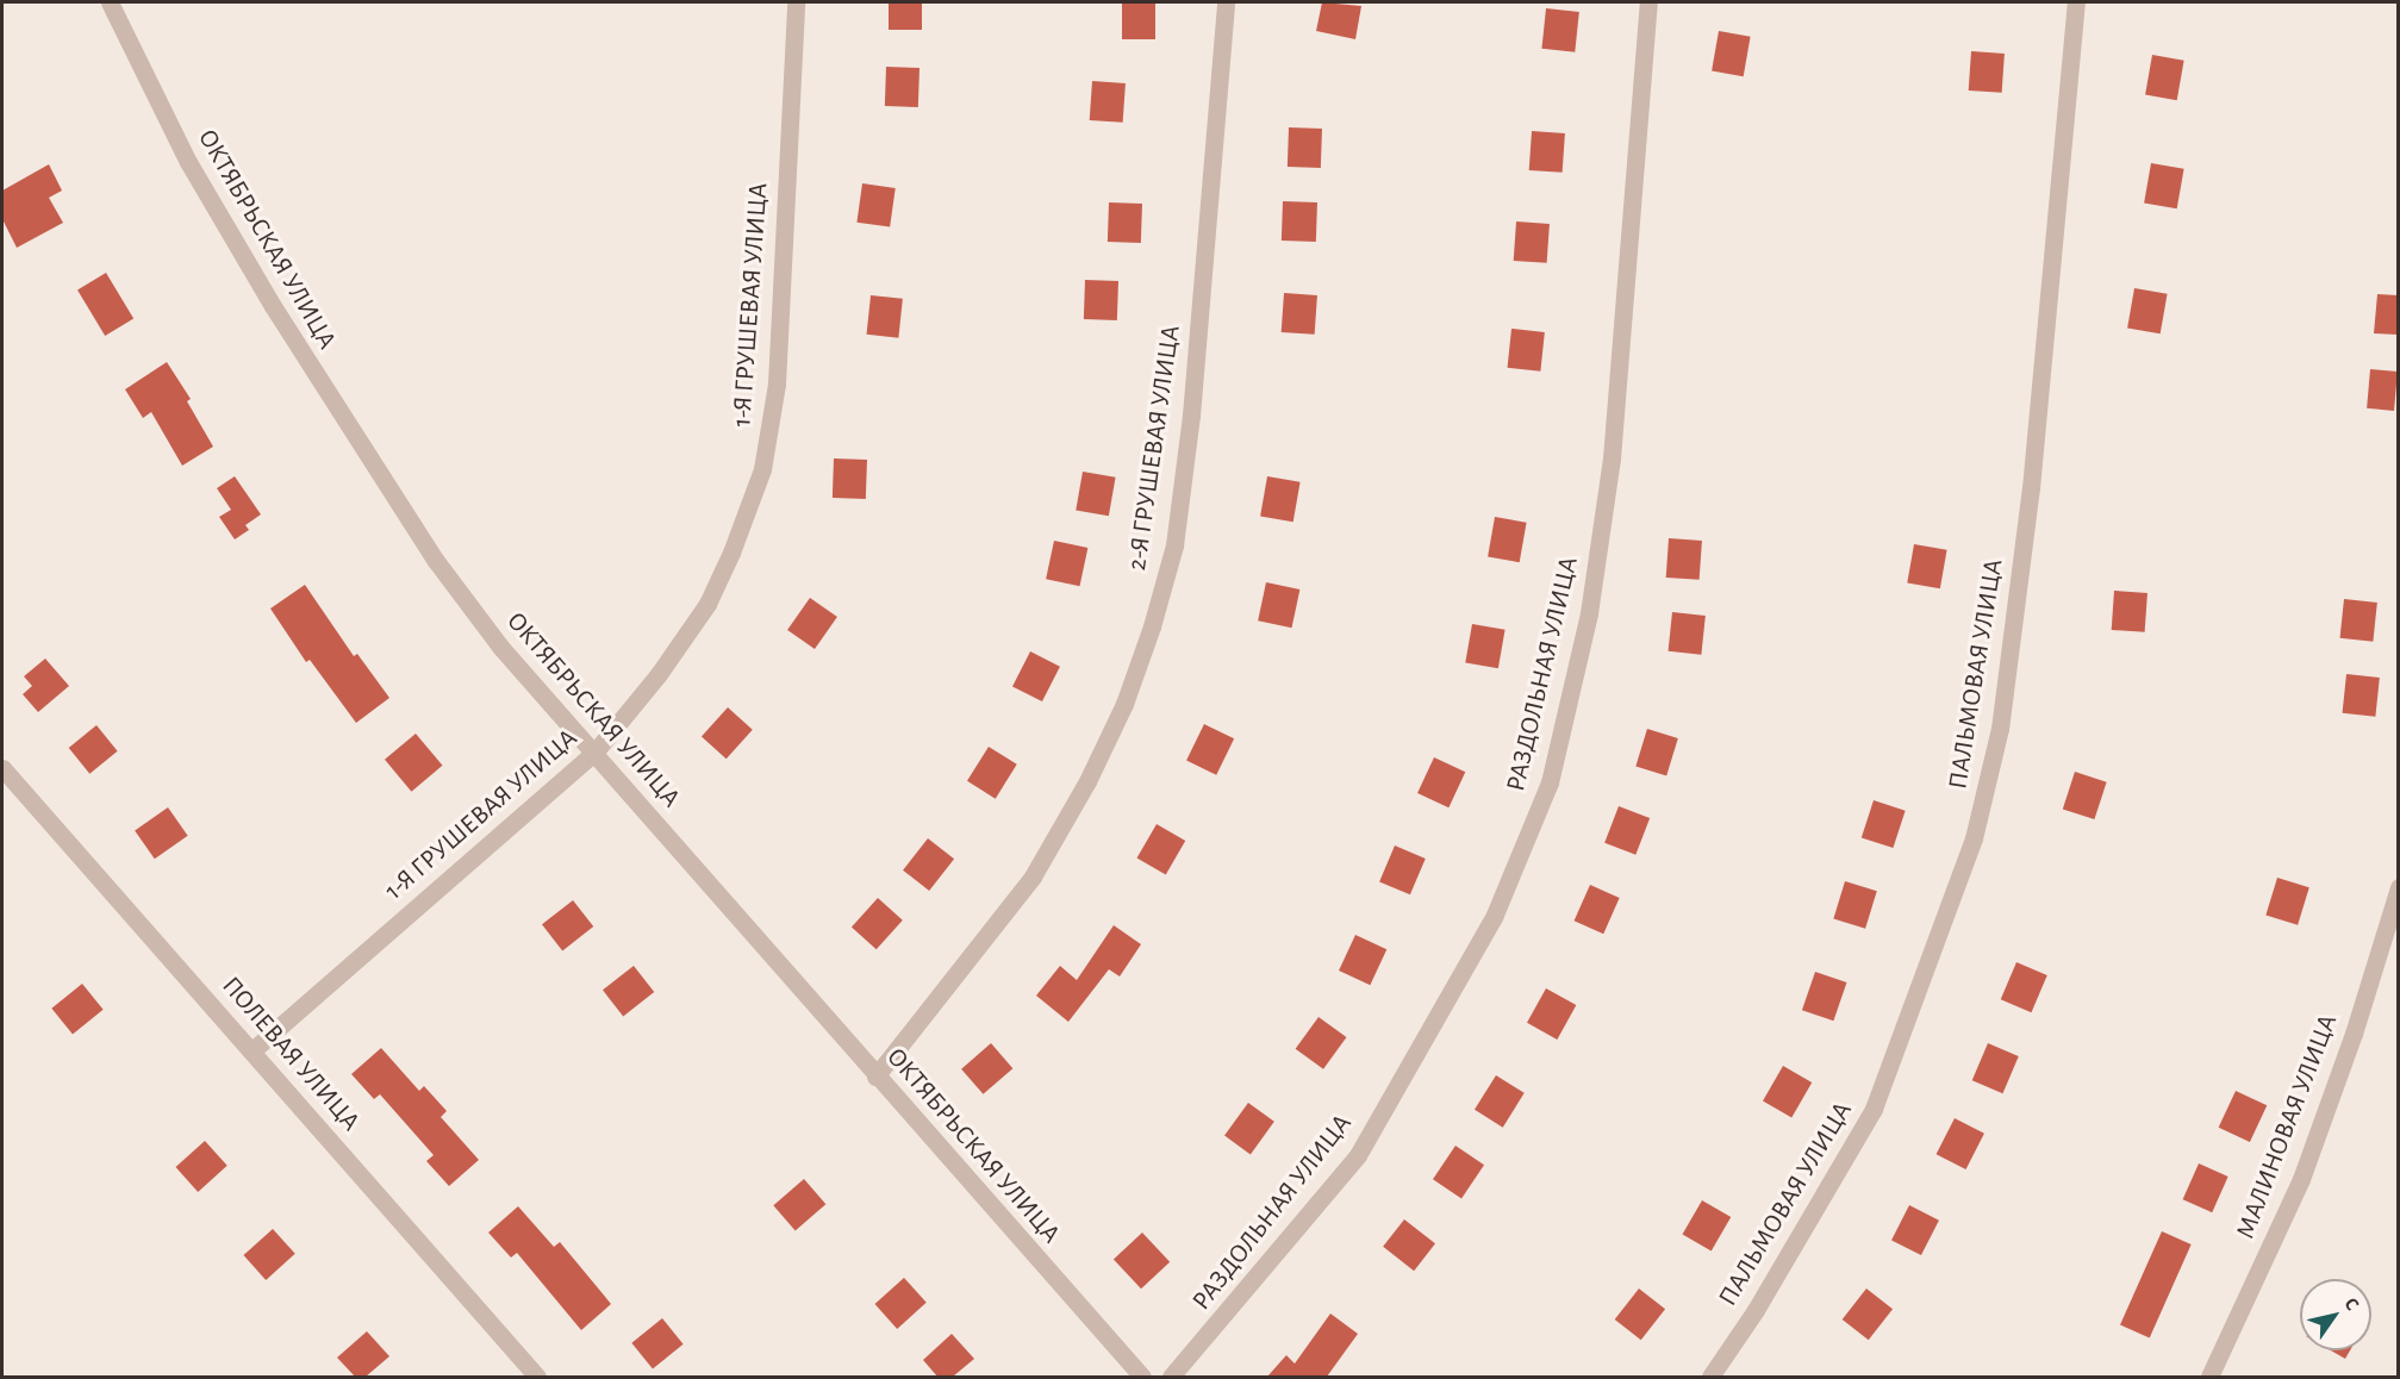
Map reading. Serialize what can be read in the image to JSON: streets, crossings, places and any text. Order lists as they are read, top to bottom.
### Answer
{
  "streets": {
    "street": [
      "ОКТЯБРЬСКАЯ УЛИЦА",
      "1-Я ГРУШЕВАЯ УЛИЦА",
      "2-Я ГРУШЕВАЯ УЛИЦА",
      "РАЗДОЛЬНАЯ УЛИЦА",
      "ПАЛЬМОВАЯ УЛИЦА",
      "ПОЛЕВАЯ УЛИЦА",
      "МАЛИНОВАЯ УЛИЦА"
    ]
  },
  "crossings": [
    ["ОКТЯБРЬСКАЯ УЛИЦА", "1-Я ГРУШЕВАЯ УЛИЦА"],
    ["ОКТЯБРЬСКАЯ УЛИЦА", "2-Я ГРУШЕВАЯ УЛИЦА"],
    ["1-Я ГРУШЕВАЯ УЛИЦА", "ПОЛЕВАЯ УЛИЦА"]
  ],
  "north": "top right"
}
